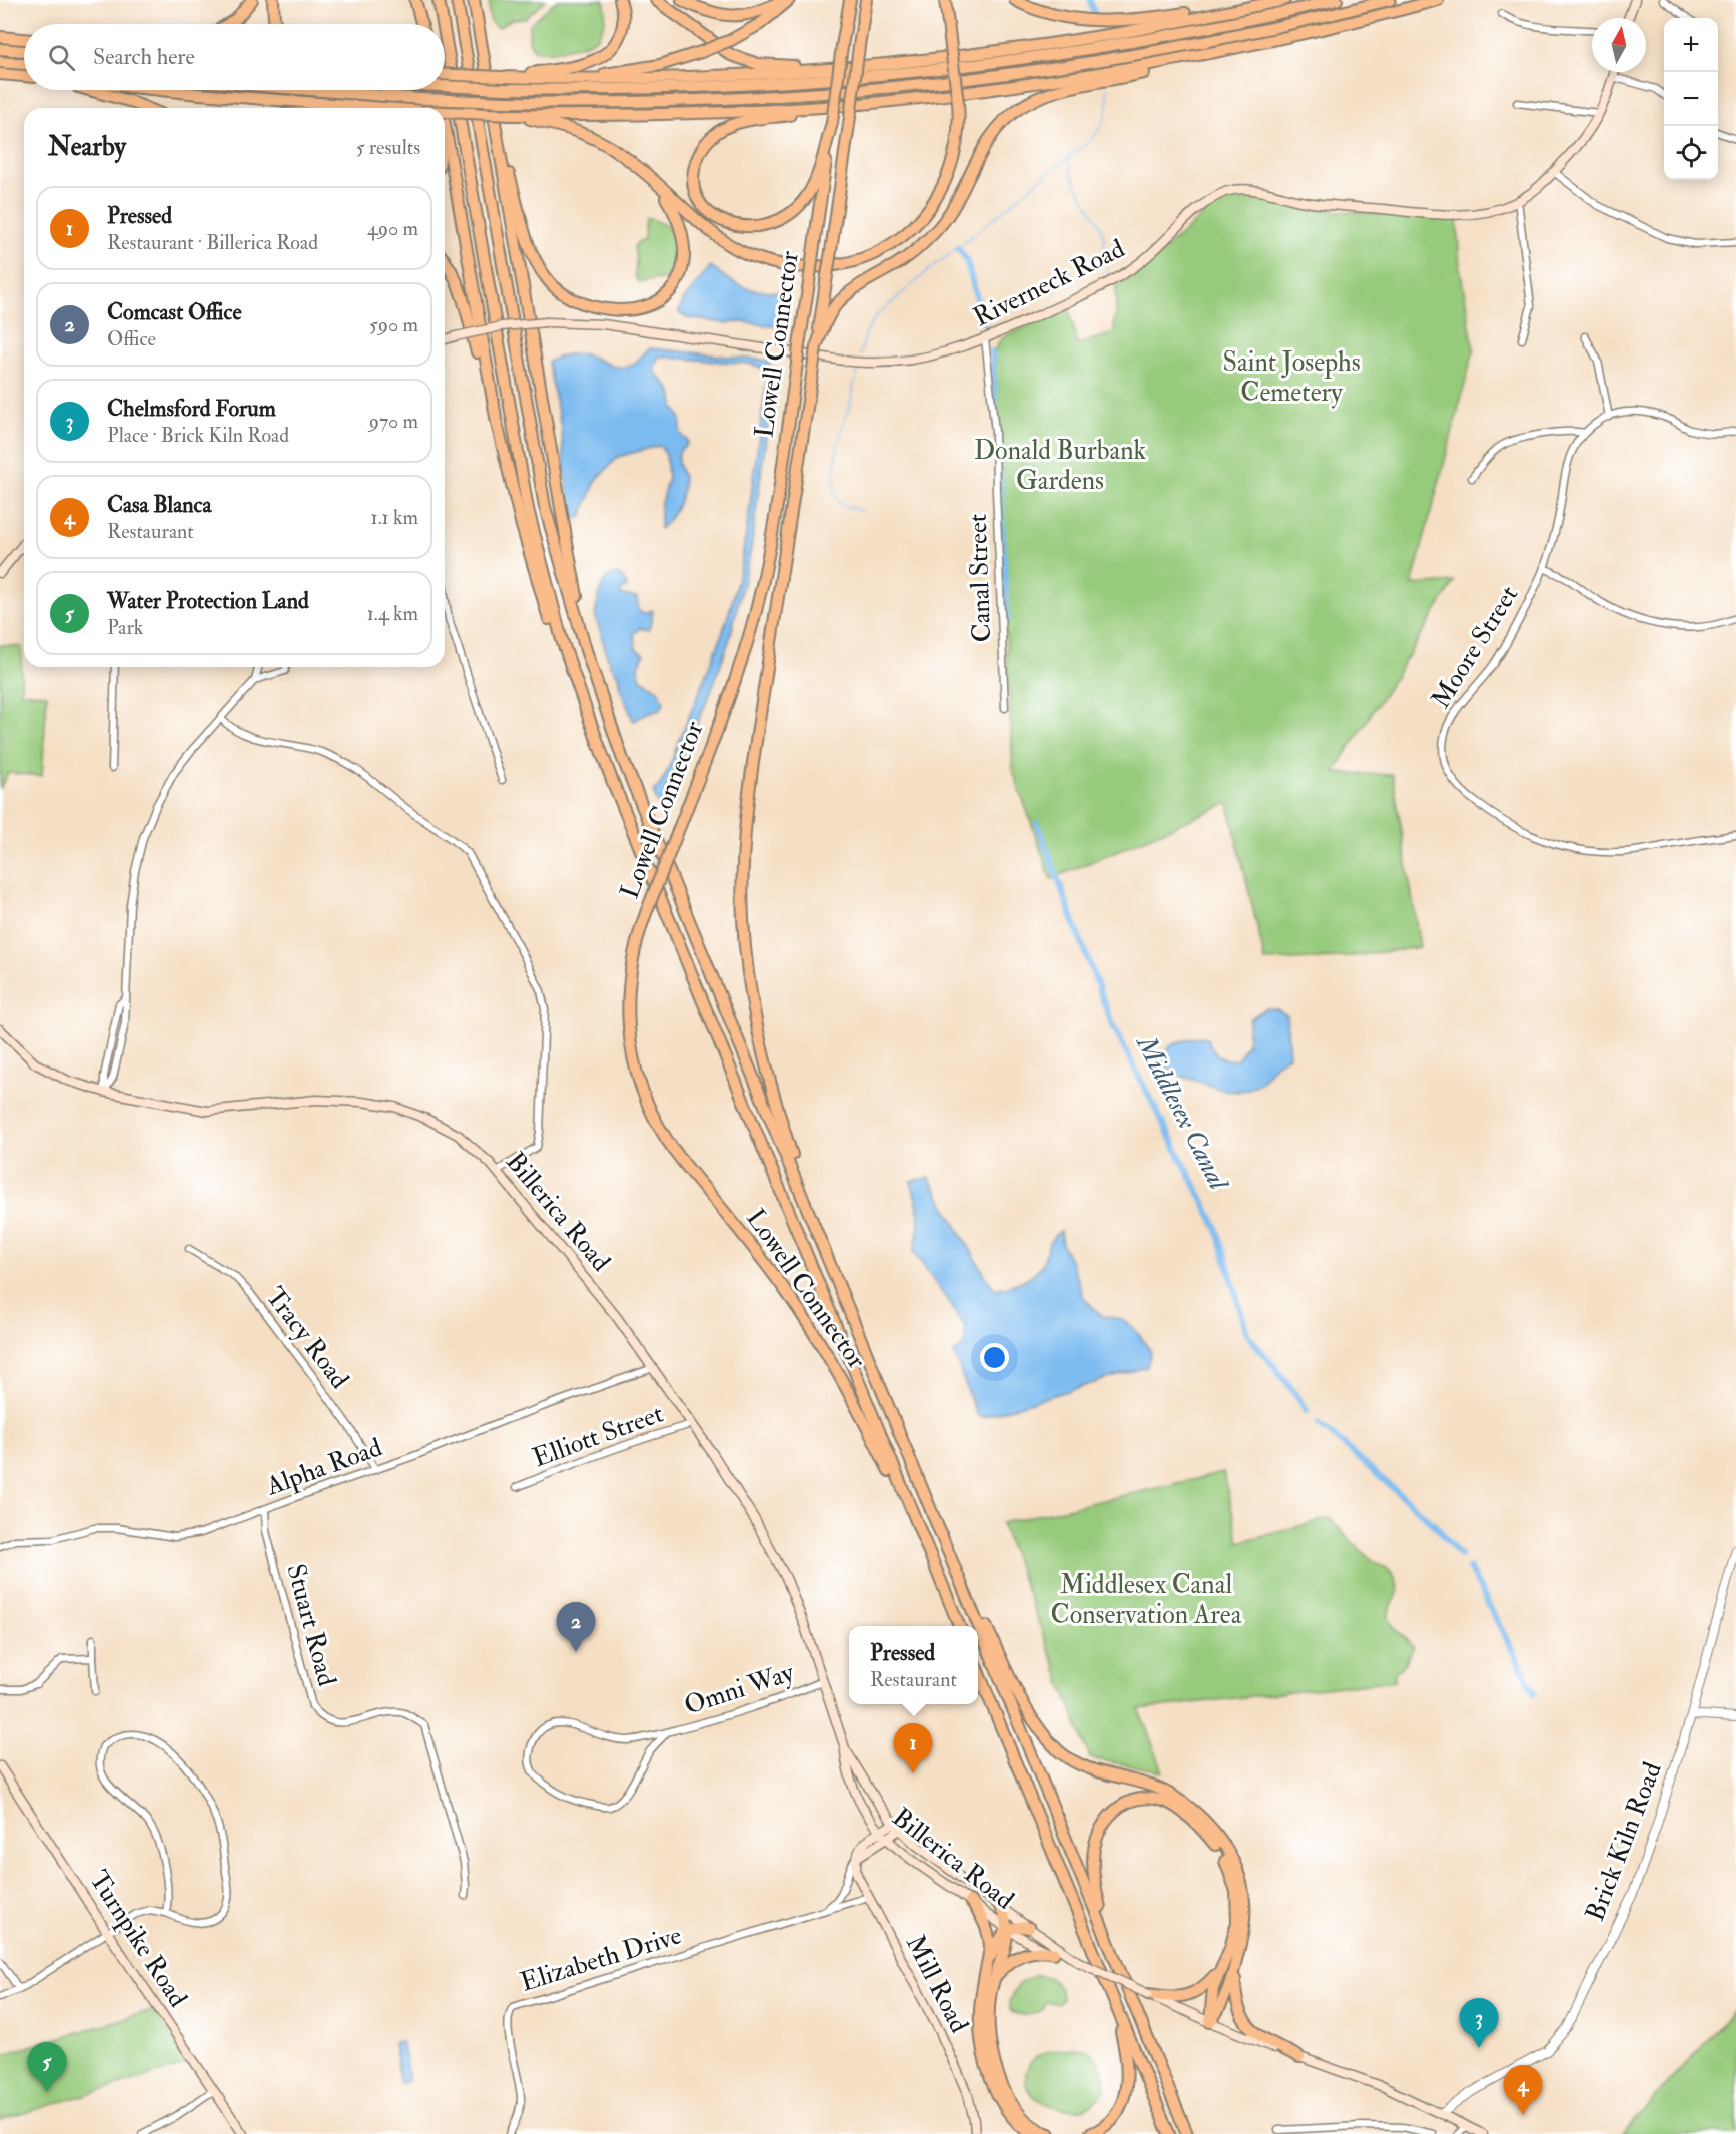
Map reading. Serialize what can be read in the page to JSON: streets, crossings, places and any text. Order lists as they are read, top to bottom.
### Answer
{
  "streets": {
    "highway": ["Lowell Connector"],
    "main road": [
      "Riverneck Road",
      "Billerica Road",
      "Turnpike Road",
      "Mill Road"
    ],
    "street": [
      "Canal Street",
      "Moore Street",
      "Tracy Road",
      "Elliott Street",
      "Alpha Road",
      "Stuart Road",
      "Omni Way",
      "Brick Kiln Road",
      "Elizabeth Drive"
    ]
  },
  "crossings": [
    ["Riverneck Road", "Canal Street"],
    ["Billerica Road", "Elliott Street"],
    ["Billerica Road", "Alpha Road"],
    ["Billerica Road", "Omni Way"],
    ["Billerica Road", "Brick Kiln Road"],
    ["Tracy Road", "Alpha Road"],
    ["Alpha Road", "Stuart Road"],
    ["Elizabeth Drive", "Mill Road"]
  ],
  "water": ["Middlesex Canal"],
  "parks": ["Saint Josephs Cemetery", "Donald Burbank Gardens", "Middlesex Canal Conservation Area"],
  "north": "top",
  "page": {
    "map_buttons": ["+", "−"],
    "search": "Search here",
    "heading": ["Nearby", "5 results"],
    "list": [
      {
        "mark": "1",
        "name": "Pressed",
        "note": "Restaurant · Billerica Road",
        "value": "490 m"
      },
      {
        "mark": "2",
        "name": "Comcast Office",
        "note": "Office",
        "value": "590 m"
      },
      {
        "mark": "3",
        "name": "Chelmsford Forum",
        "note": "Place · Brick Kiln Road",
        "value": "970 m"
      },
      {
        "mark": "4",
        "name": "Casa Blanca",
        "note": "Restaurant",
        "value": "1.1 km"
      },
      {
        "mark": "5",
        "name": "Water Protection Land",
        "note": "Park",
        "value": "1.4 km"
      }
    ],
    "pins": [
      "2",
      "1",
      "3",
      "5",
      "4"
    ],
    "popup": ["Pressed", "Restaurant"]
  }
}
